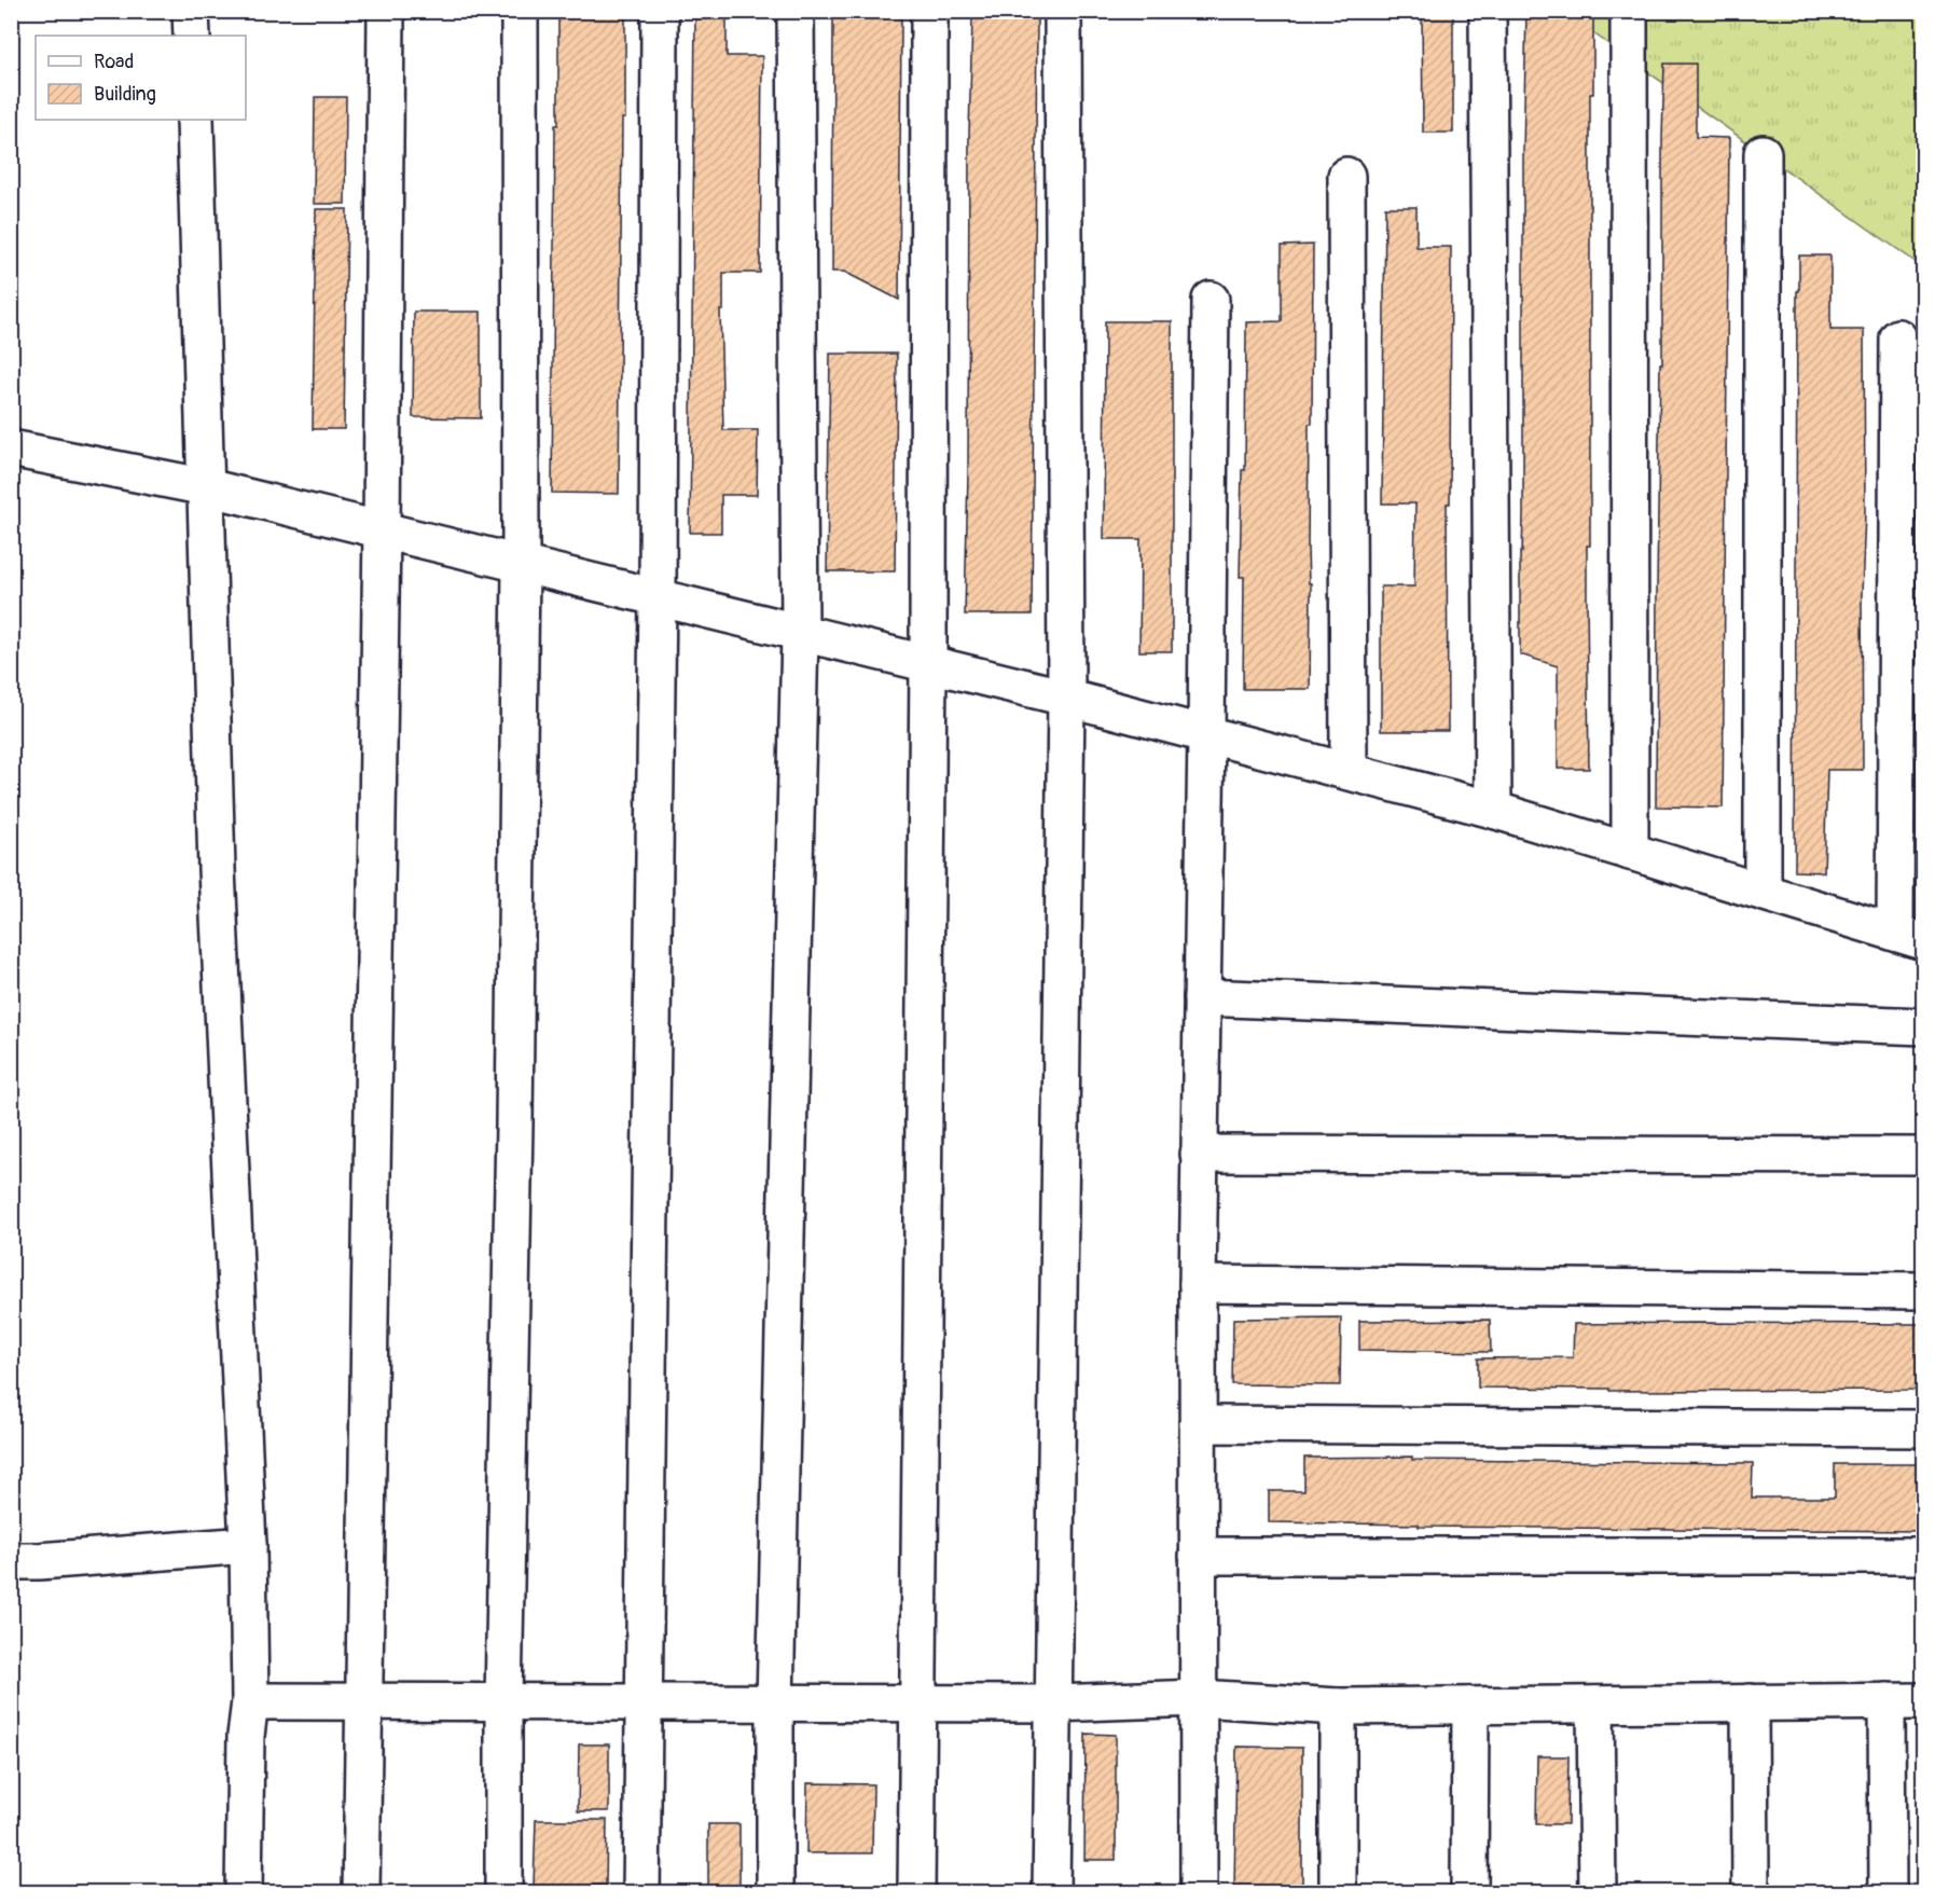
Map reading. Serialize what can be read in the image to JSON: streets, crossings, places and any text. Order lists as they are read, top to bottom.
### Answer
{
  "legend": ["Road", "Building"]
}
